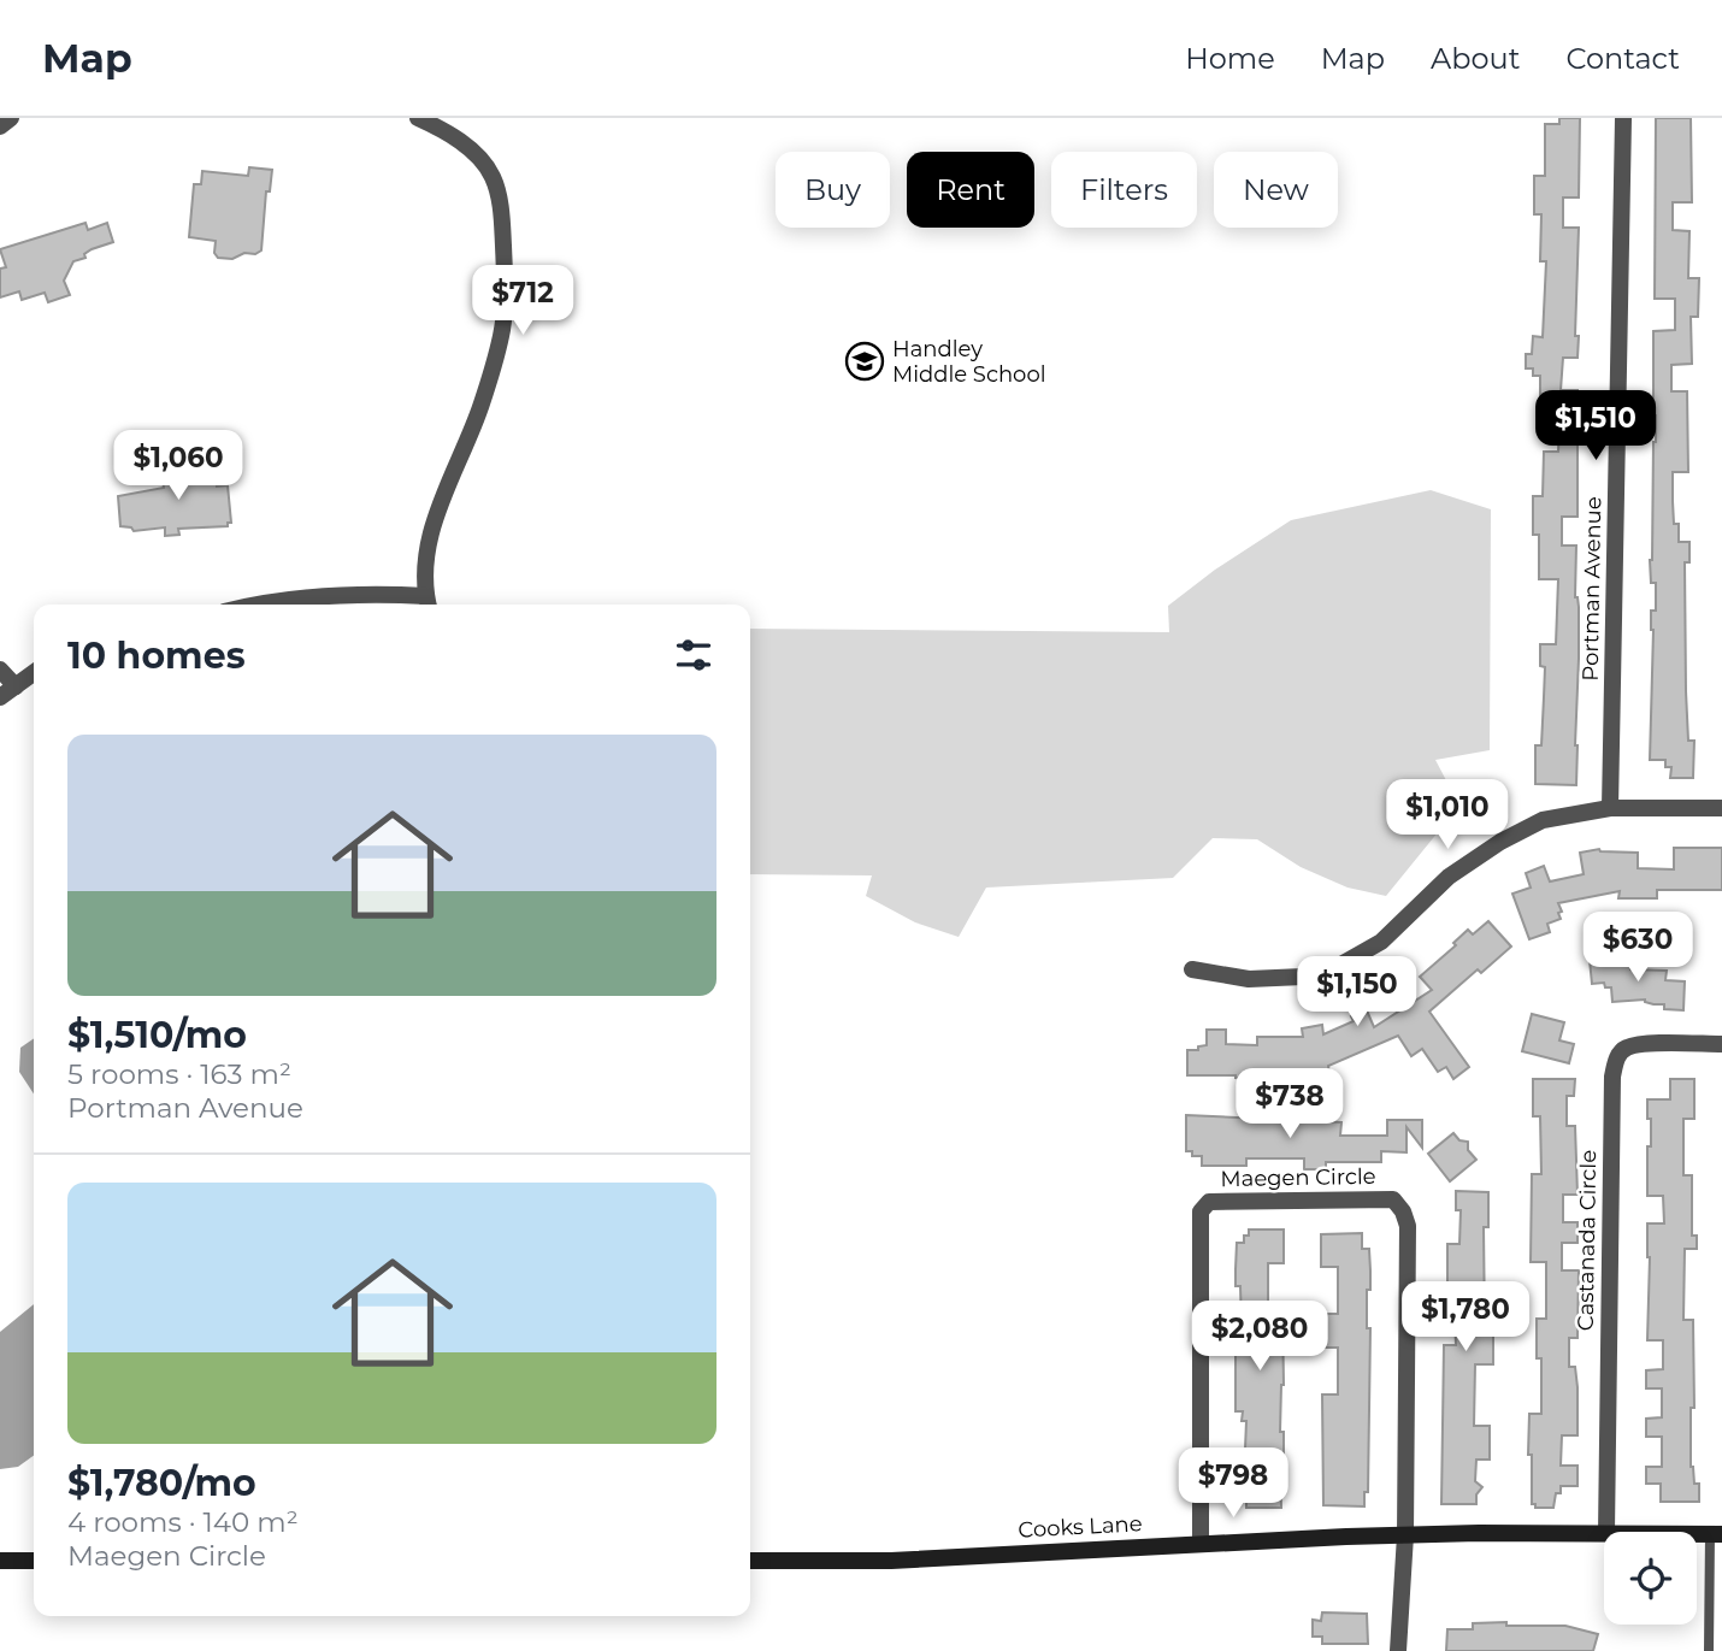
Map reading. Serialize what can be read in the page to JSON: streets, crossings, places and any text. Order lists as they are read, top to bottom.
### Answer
{
  "streets": {
    "main road": ["Cooks Lane"],
    "street": ["Portman Avenue", "Maegen Circle", "Castanada Circle"]
  },
  "crossings": [
    ["Maegen Circle", "Cooks Lane"]
  ],
  "places": {
    "school or university": ["Handley Middle School"]
  },
  "page": {
    "header": "Map",
    "nav": [
      "Home",
      "Map",
      "About",
      "Contact"
    ],
    "chip": [
      "Buy",
      "Rent",
      "Filters",
      "New"
    ],
    "price": [
      "$712",
      "$1,510",
      "$1,060",
      "$1,010",
      "$630",
      "$1,150",
      "$738",
      "$1,780",
      "$2,080",
      "$798"
    ],
    "heading": "10 homes",
    "list": [
      {
        "name": "$1,510/mo",
        "note": "5 rooms · 163 m² · Portman Avenue"
      },
      {
        "name": "$1,780/mo",
        "note": "4 rooms · 140 m² · Maegen Circle"
      }
    ]
  }
}
